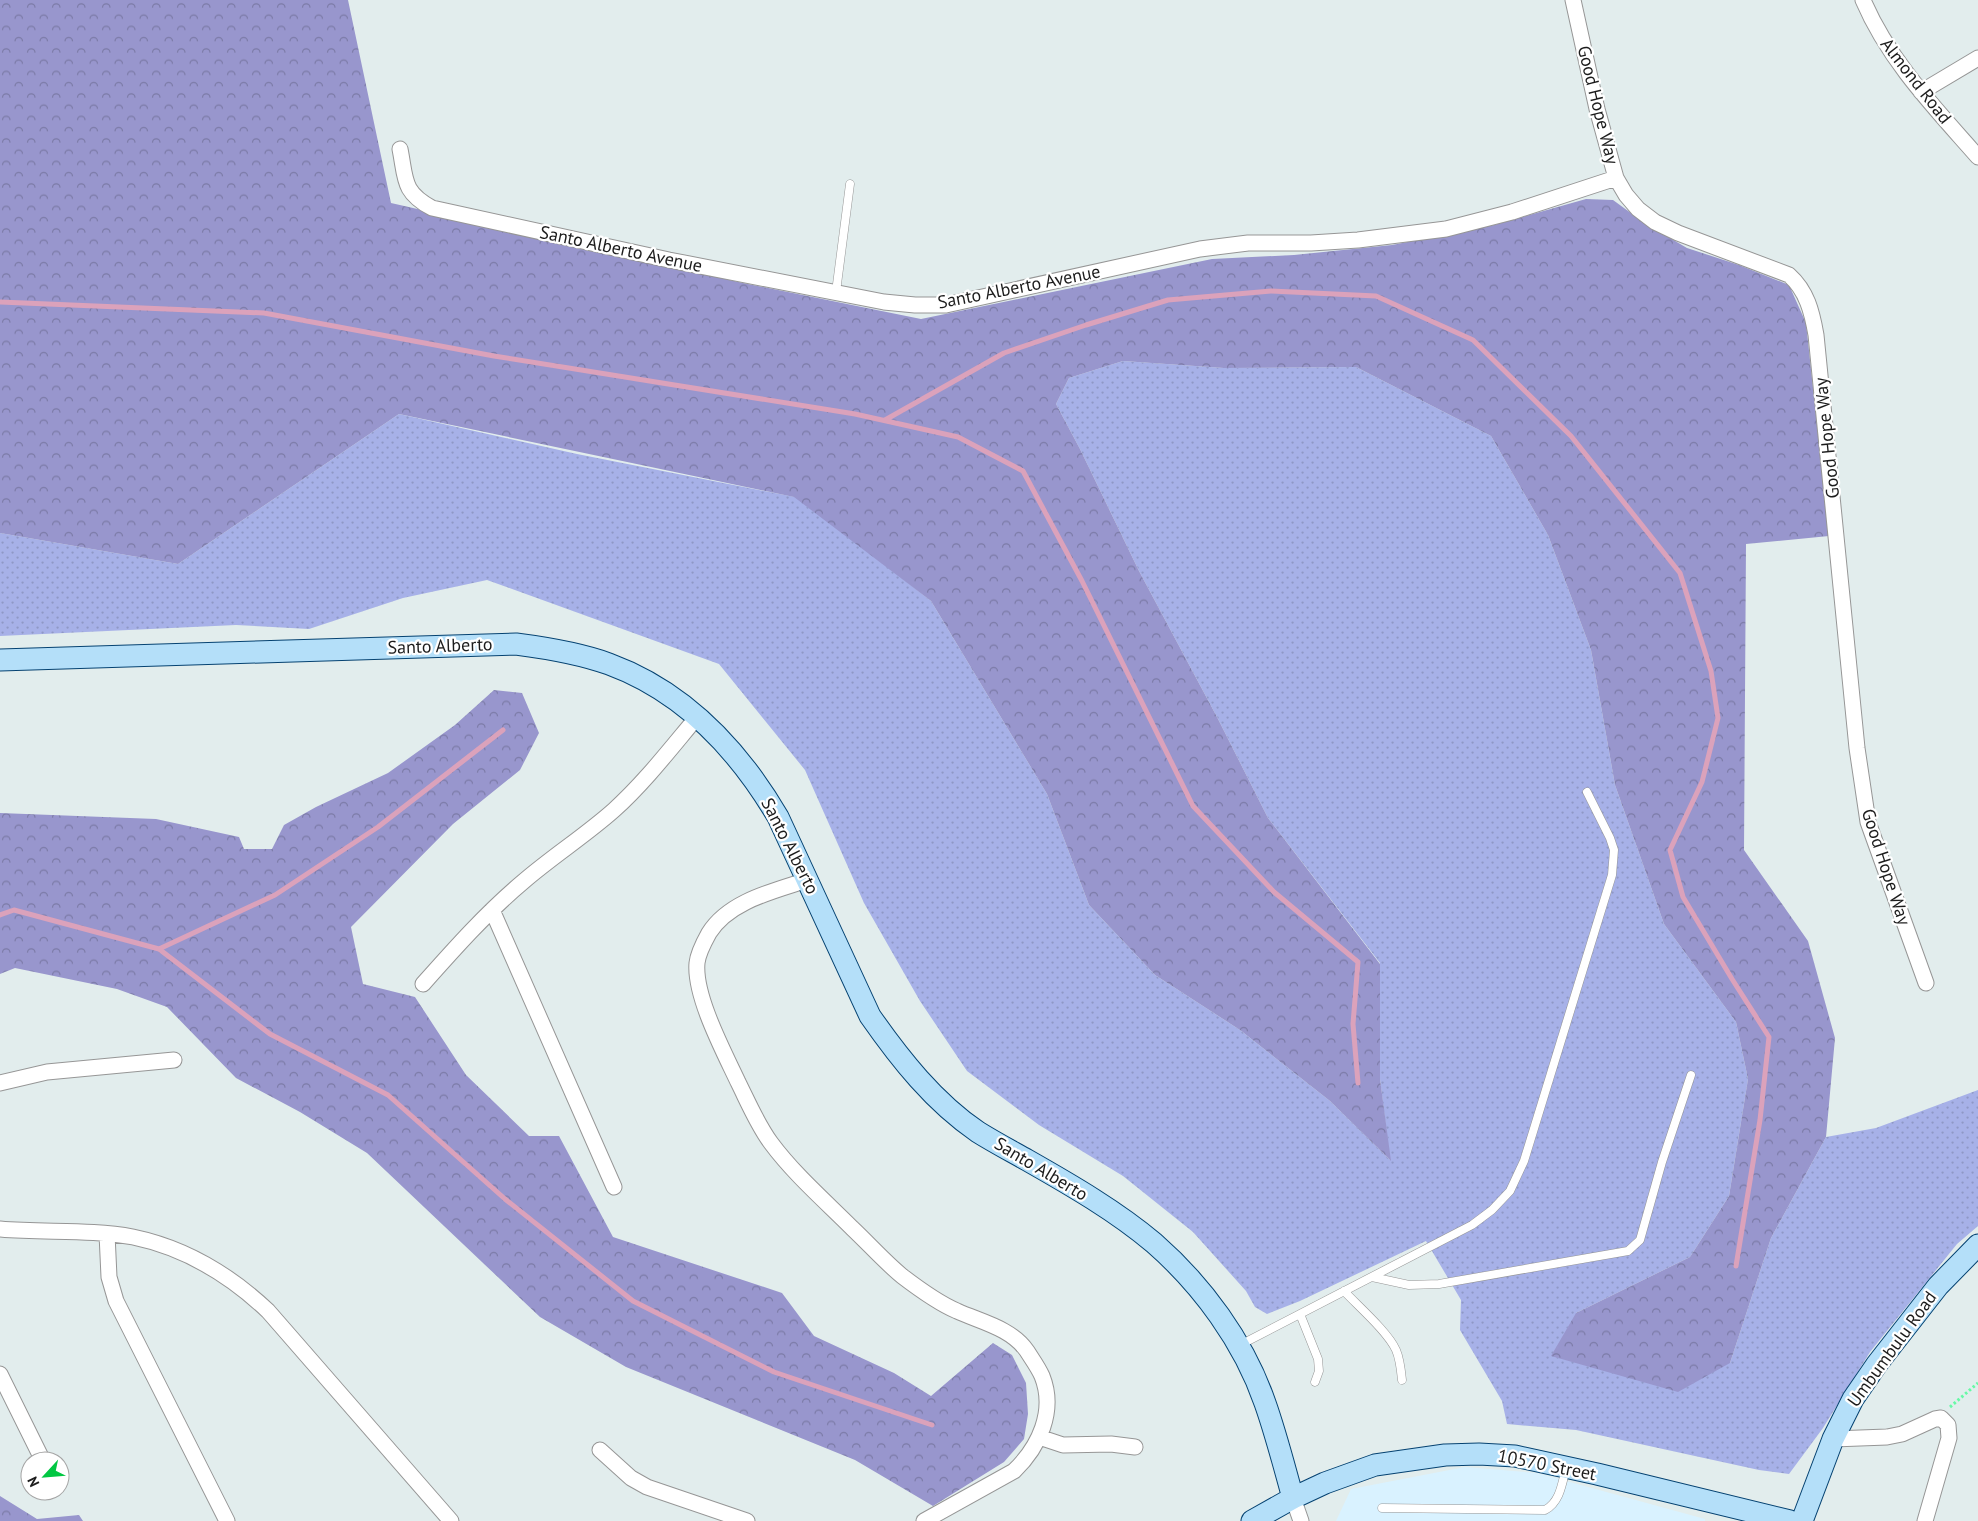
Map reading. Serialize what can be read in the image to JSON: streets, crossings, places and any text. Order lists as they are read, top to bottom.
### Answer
{
  "streets": {
    "street": [
      "Almond Road",
      "Good Hope Way",
      "Santo Alberto Avenue",
      "Santo Alberto",
      "Umbumbulu Road",
      "10570 Street"
    ]
  },
  "crossings": [
    ["Good Hope Way", "Santo Alberto Avenue"],
    ["Santo Alberto", "10570 Street"]
  ],
  "north": "bottom left"
}
